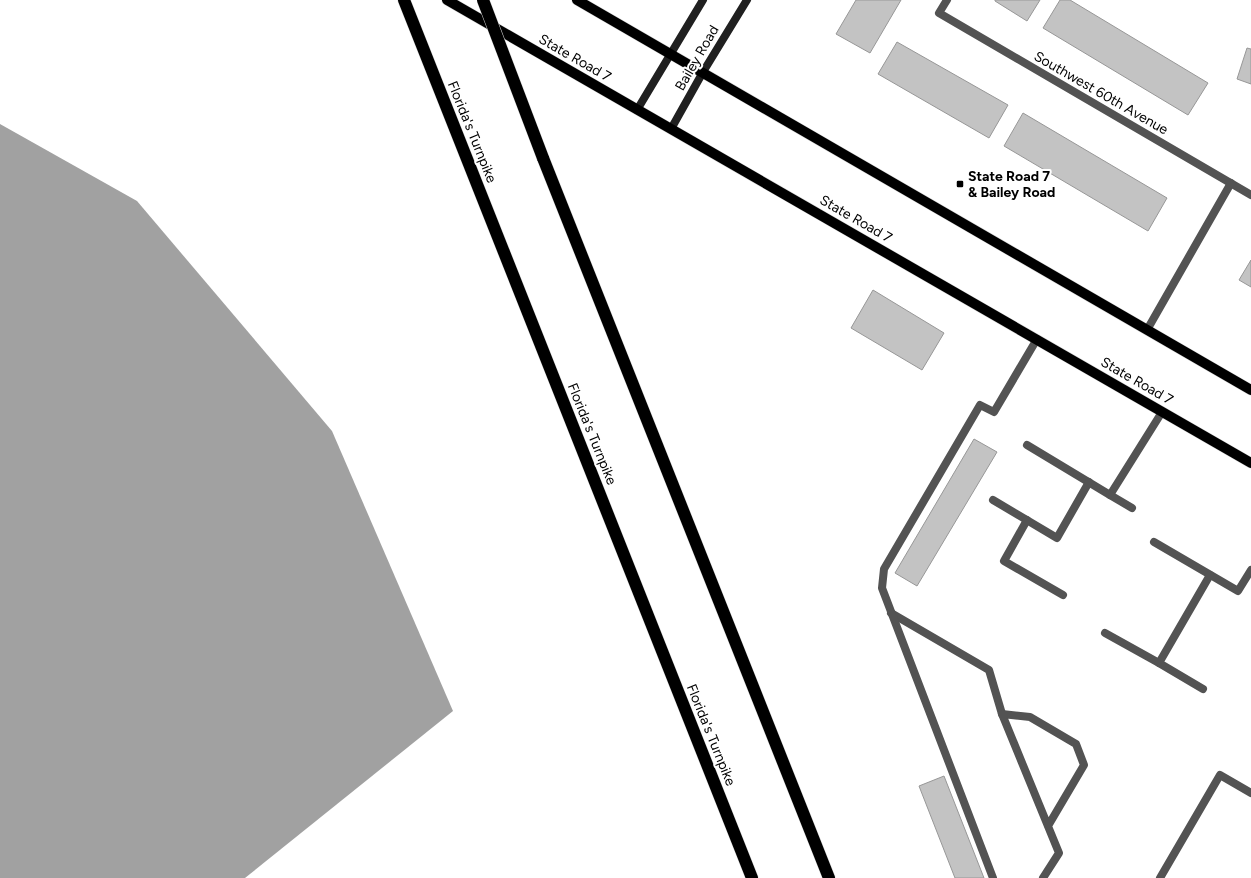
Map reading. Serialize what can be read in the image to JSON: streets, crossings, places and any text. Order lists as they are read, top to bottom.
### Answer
{
  "streets": {
    "highway": ["Florida's Turnpike"],
    "main road": ["State Road 7"],
    "street": ["Bailey Road", "Southwest 60th Avenue"]
  },
  "crossings": [
    ["State Road 7", "Bailey Road"]
  ],
  "places": {
    "transit": ["State Road 7 & Bailey Road"]
  }
}
